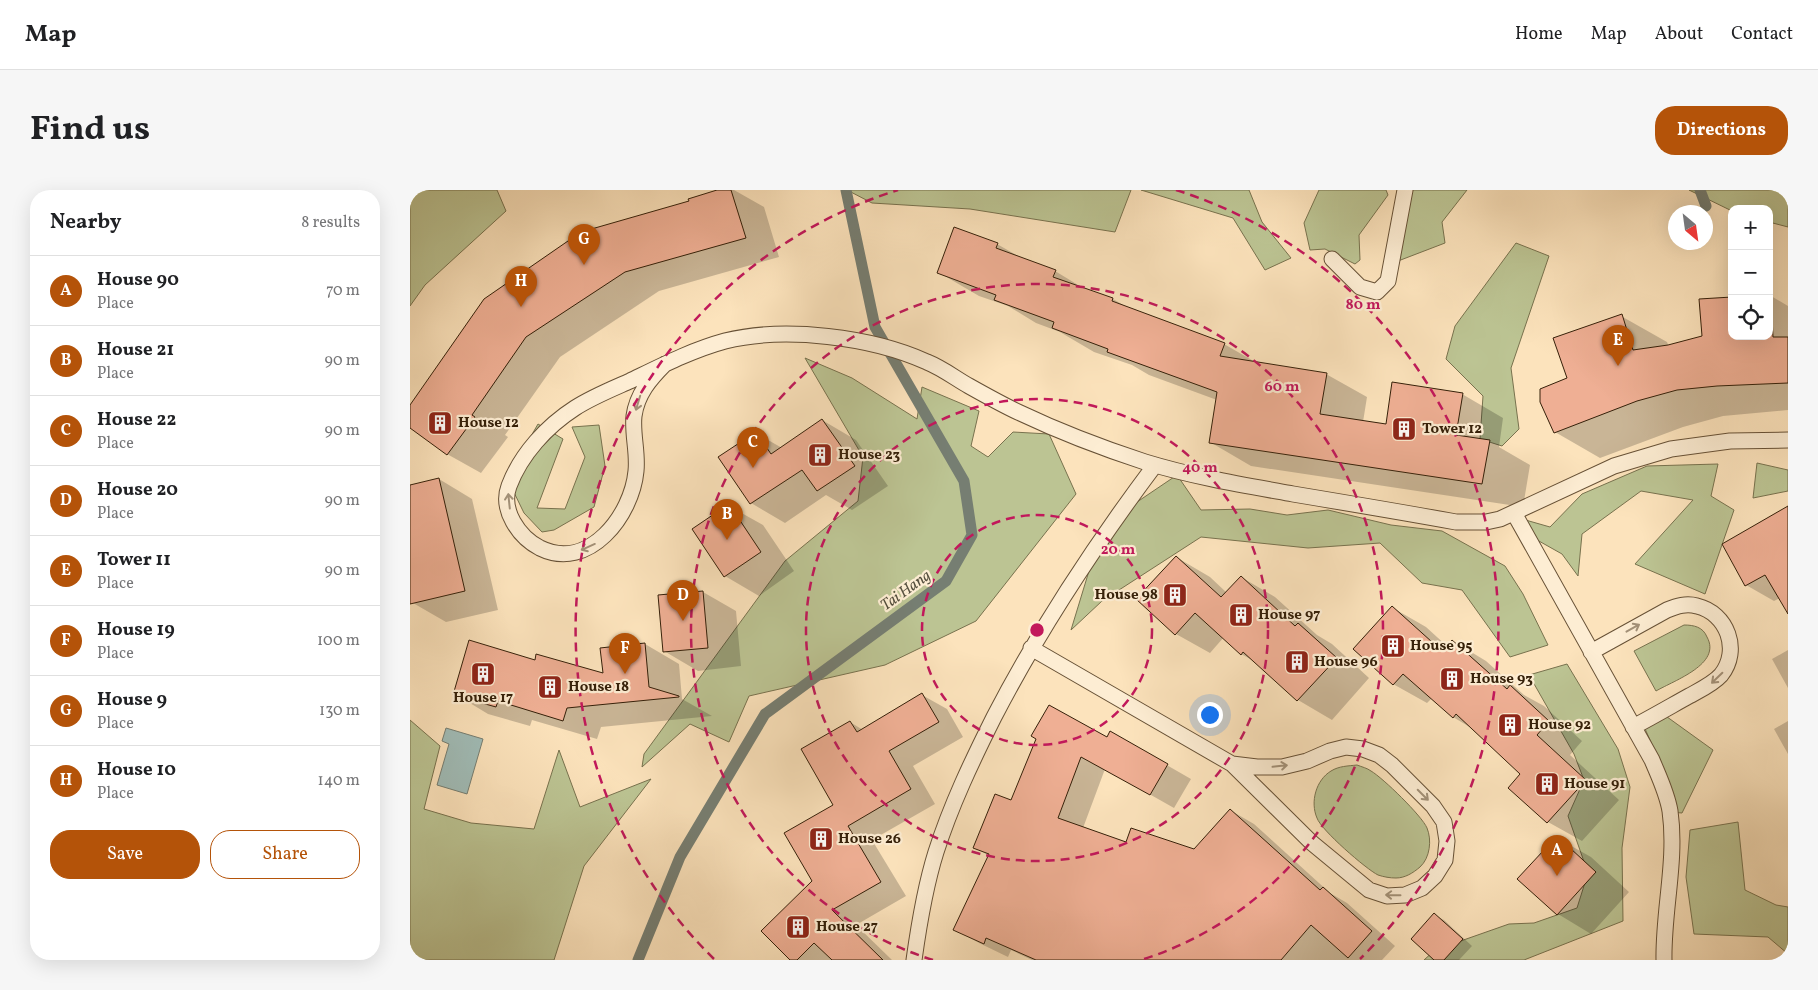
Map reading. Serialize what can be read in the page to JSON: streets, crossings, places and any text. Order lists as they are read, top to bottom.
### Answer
{
  "water": ["Tai Hang"],
  "places": {
    "building": [
      "House 12",
      "Tower 12",
      "House 23",
      "House 98",
      "House 97",
      "House 95",
      "House 96",
      "House 17",
      "House 93",
      "House 18",
      "House 92",
      "House 91",
      "House 26",
      "House 27"
    ]
  },
  "north": "bottom right",
  "page": {
    "header": "Map",
    "nav": [
      "Home",
      "Map",
      "About",
      "Contact"
    ],
    "title": "Find us",
    "buttons": [
      "Directions",
      ["Save", "Share"]
    ],
    "heading": ["Nearby", "8 results"],
    "map_buttons": ["+", "−"],
    "pins": [
      "G",
      "H",
      "E",
      "C",
      "B",
      "D",
      "F",
      "A"
    ],
    "list": [
      {
        "mark": "A",
        "name": "House 90",
        "note": "Place",
        "value": "70 m"
      },
      {
        "mark": "B",
        "name": "House 21",
        "note": "Place",
        "value": "90 m"
      },
      {
        "mark": "C",
        "name": "House 22",
        "note": "Place",
        "value": "90 m"
      },
      {
        "mark": "D",
        "name": "House 20",
        "note": "Place",
        "value": "90 m"
      },
      {
        "mark": "E",
        "name": "Tower 11",
        "note": "Place",
        "value": "90 m"
      },
      {
        "mark": "F",
        "name": "House 19",
        "note": "Place",
        "value": "100 m"
      },
      {
        "mark": "G",
        "name": "House 9",
        "note": "Place",
        "value": "130 m"
      },
      {
        "mark": "H",
        "name": "House 10",
        "note": "Place",
        "value": "140 m"
      }
    ]
  },
  "rings": [
    "80 m",
    "60 m",
    "40 m",
    "20 m"
  ]
}
